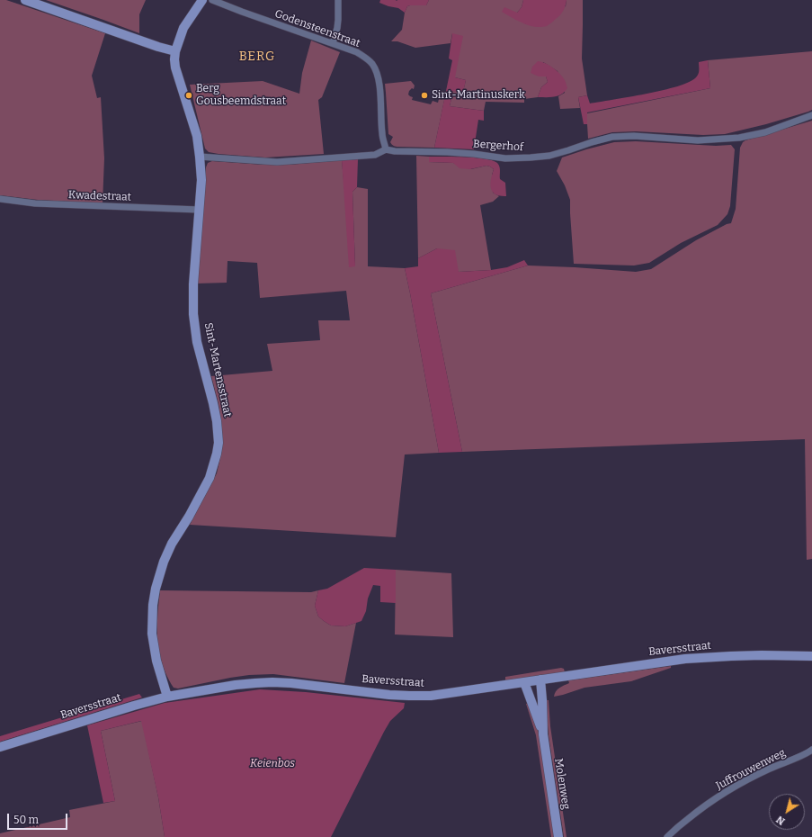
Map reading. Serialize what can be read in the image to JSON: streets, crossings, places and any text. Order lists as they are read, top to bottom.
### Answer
{
  "streets": {
    "main road": ["Sint-Martensstraat", "Baversstraat", "Molenweg"],
    "street": [
      "Godensteenstraat",
      "Bergerhof",
      "Kwadestraat",
      "Juffrouwenweg"
    ]
  },
  "crossings": [
    ["Godensteenstraat", "Bergerhof"],
    ["Bergerhof", "Sint-Martensstraat"],
    ["Kwadestraat", "Sint-Martensstraat"],
    ["Sint-Martensstraat", "Baversstraat"],
    ["Baversstraat", "Molenweg"]
  ],
  "districts": ["BERG"],
  "parks": ["Keienbos"],
  "places": ["Berg Gousbeemdstraat", "Sint-Martinuskerk"],
  "scale_bar": "50 m",
  "north": "bottom left"
}
